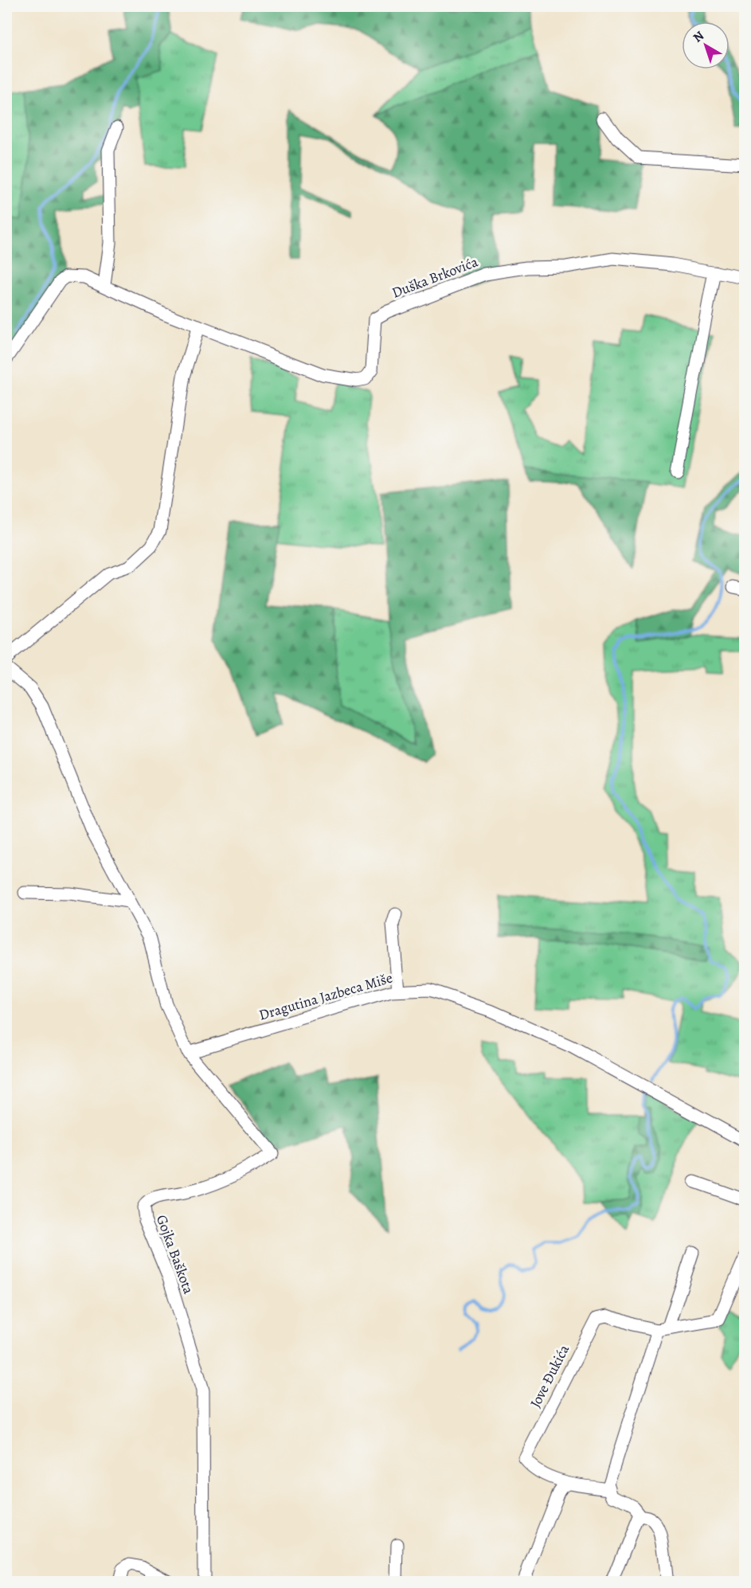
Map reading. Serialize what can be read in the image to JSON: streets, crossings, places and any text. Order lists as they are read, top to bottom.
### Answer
{
  "streets": {
    "street": [
      "Duška Brkovića",
      "Dragutina Jazbeca Miše",
      "Gojka Baškota",
      "Jove Đukića"
    ]
  },
  "crossings": [
    ["Dragutina Jazbeca Miše", "Gojka Baškota"]
  ],
  "north": "top left"
}
